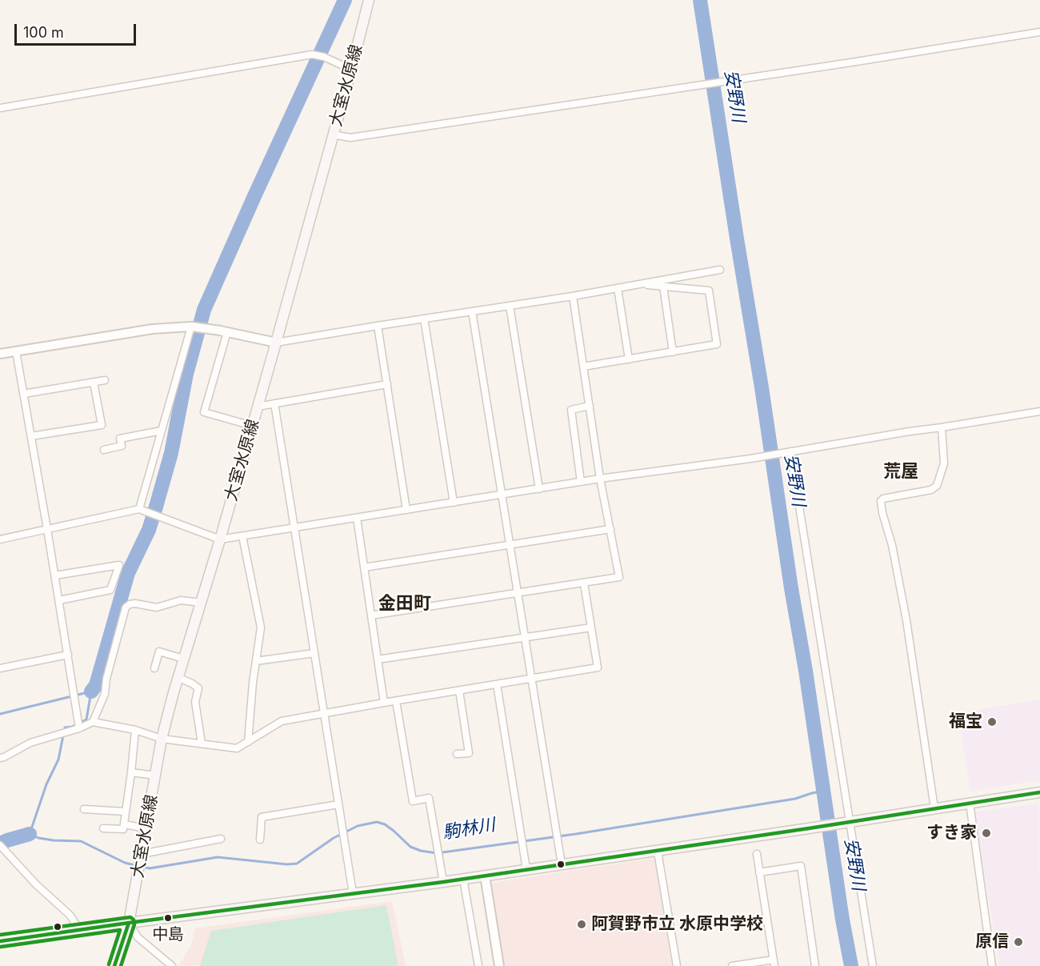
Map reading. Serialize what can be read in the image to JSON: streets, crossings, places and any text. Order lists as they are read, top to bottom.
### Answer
{
  "streets": {
    "main road": ["大室水原線"]
  },
  "districts": ["荒屋", "金田町"],
  "water": ["安野川", "駒林川"],
  "places": [
    "福宝",
    "すき家",
    "中島",
    "阿賀野市立 水原中学校",
    "原信"
  ],
  "scale_bar": "100 m"
}
